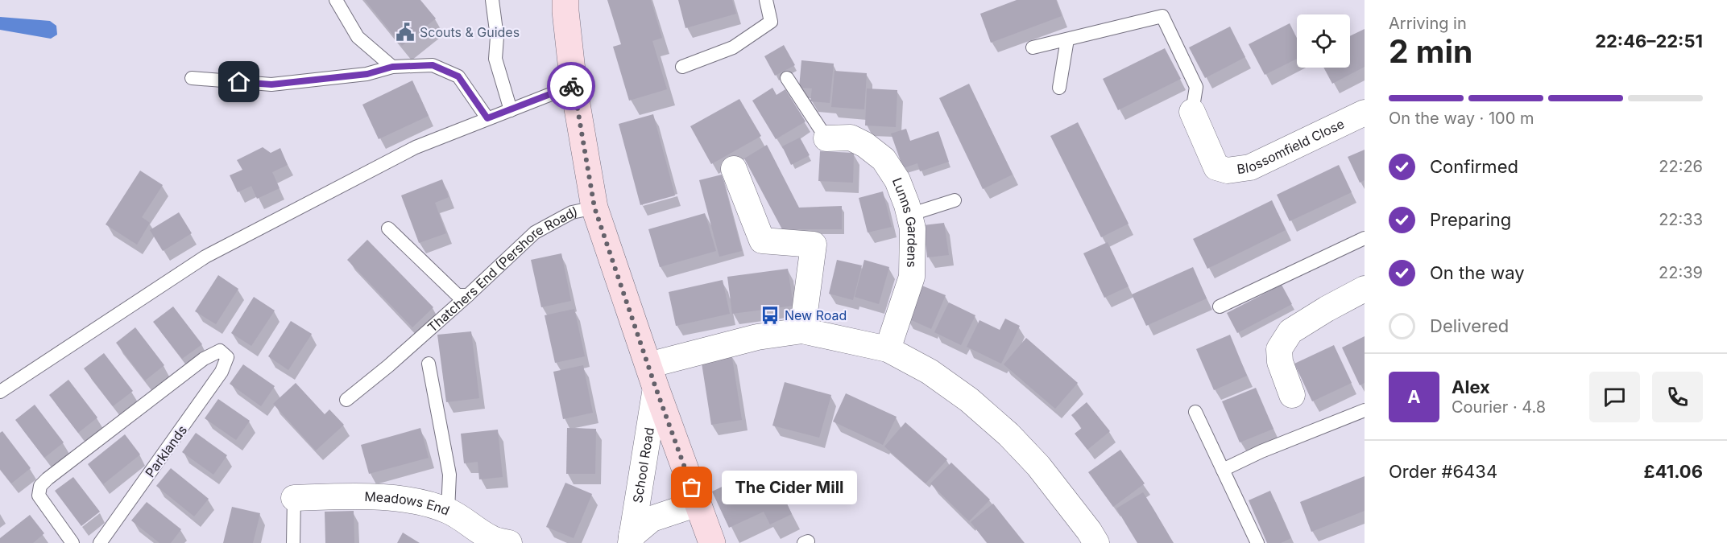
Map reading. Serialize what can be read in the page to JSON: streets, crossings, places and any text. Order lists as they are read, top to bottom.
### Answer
{
  "streets": {
    "street": [
      "Blossomfield Close",
      "Lunns Gardens",
      "School Road",
      "Meadows End"
    ],
    "lane": ["Thatchers End (Pershore Road)", "Parklands"]
  },
  "places": {
    "public building": ["Scouts & Guides"],
    "bus stop": ["New Road"],
    "other": ["The Cider Mill"]
  },
  "page": {
    "heading": ["2 min", "Arriving in", "22:46–22:51"],
    "panel": [
      "Alex",
      "Courier · 4.8",
      "Order #6434",
      "£41.06"
    ],
    "bar": "On the way · 100 m",
    "list": [
      ["Confirmed", "22:26"],
      ["Preparing", "22:33"],
      ["On the way", "22:39"],
      "Delivered"
    ],
    "round": "A",
    "bubble": "The Cider Mill"
  }
}
